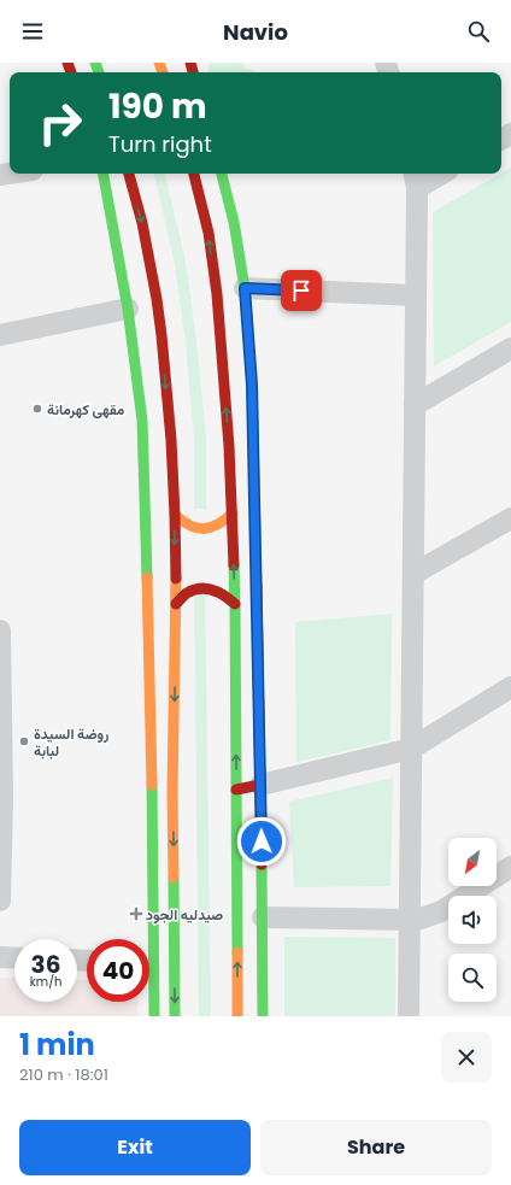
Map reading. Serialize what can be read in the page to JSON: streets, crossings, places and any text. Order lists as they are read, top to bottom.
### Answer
{
  "places": {
    "other": ["مقهى كهرمانة", "روضة السيدة لبابة"],
    "health": ["صيدليه الجود"]
  },
  "north": "bottom left",
  "page": {
    "header": "Navio",
    "turn": ["190 m", "Turn right"],
    "speed": "36 km/h",
    "limit": "40",
    "heading": ["1 min", "210 m · 18:01"],
    "buttons": ["Exit", "Share"]
  }
}
